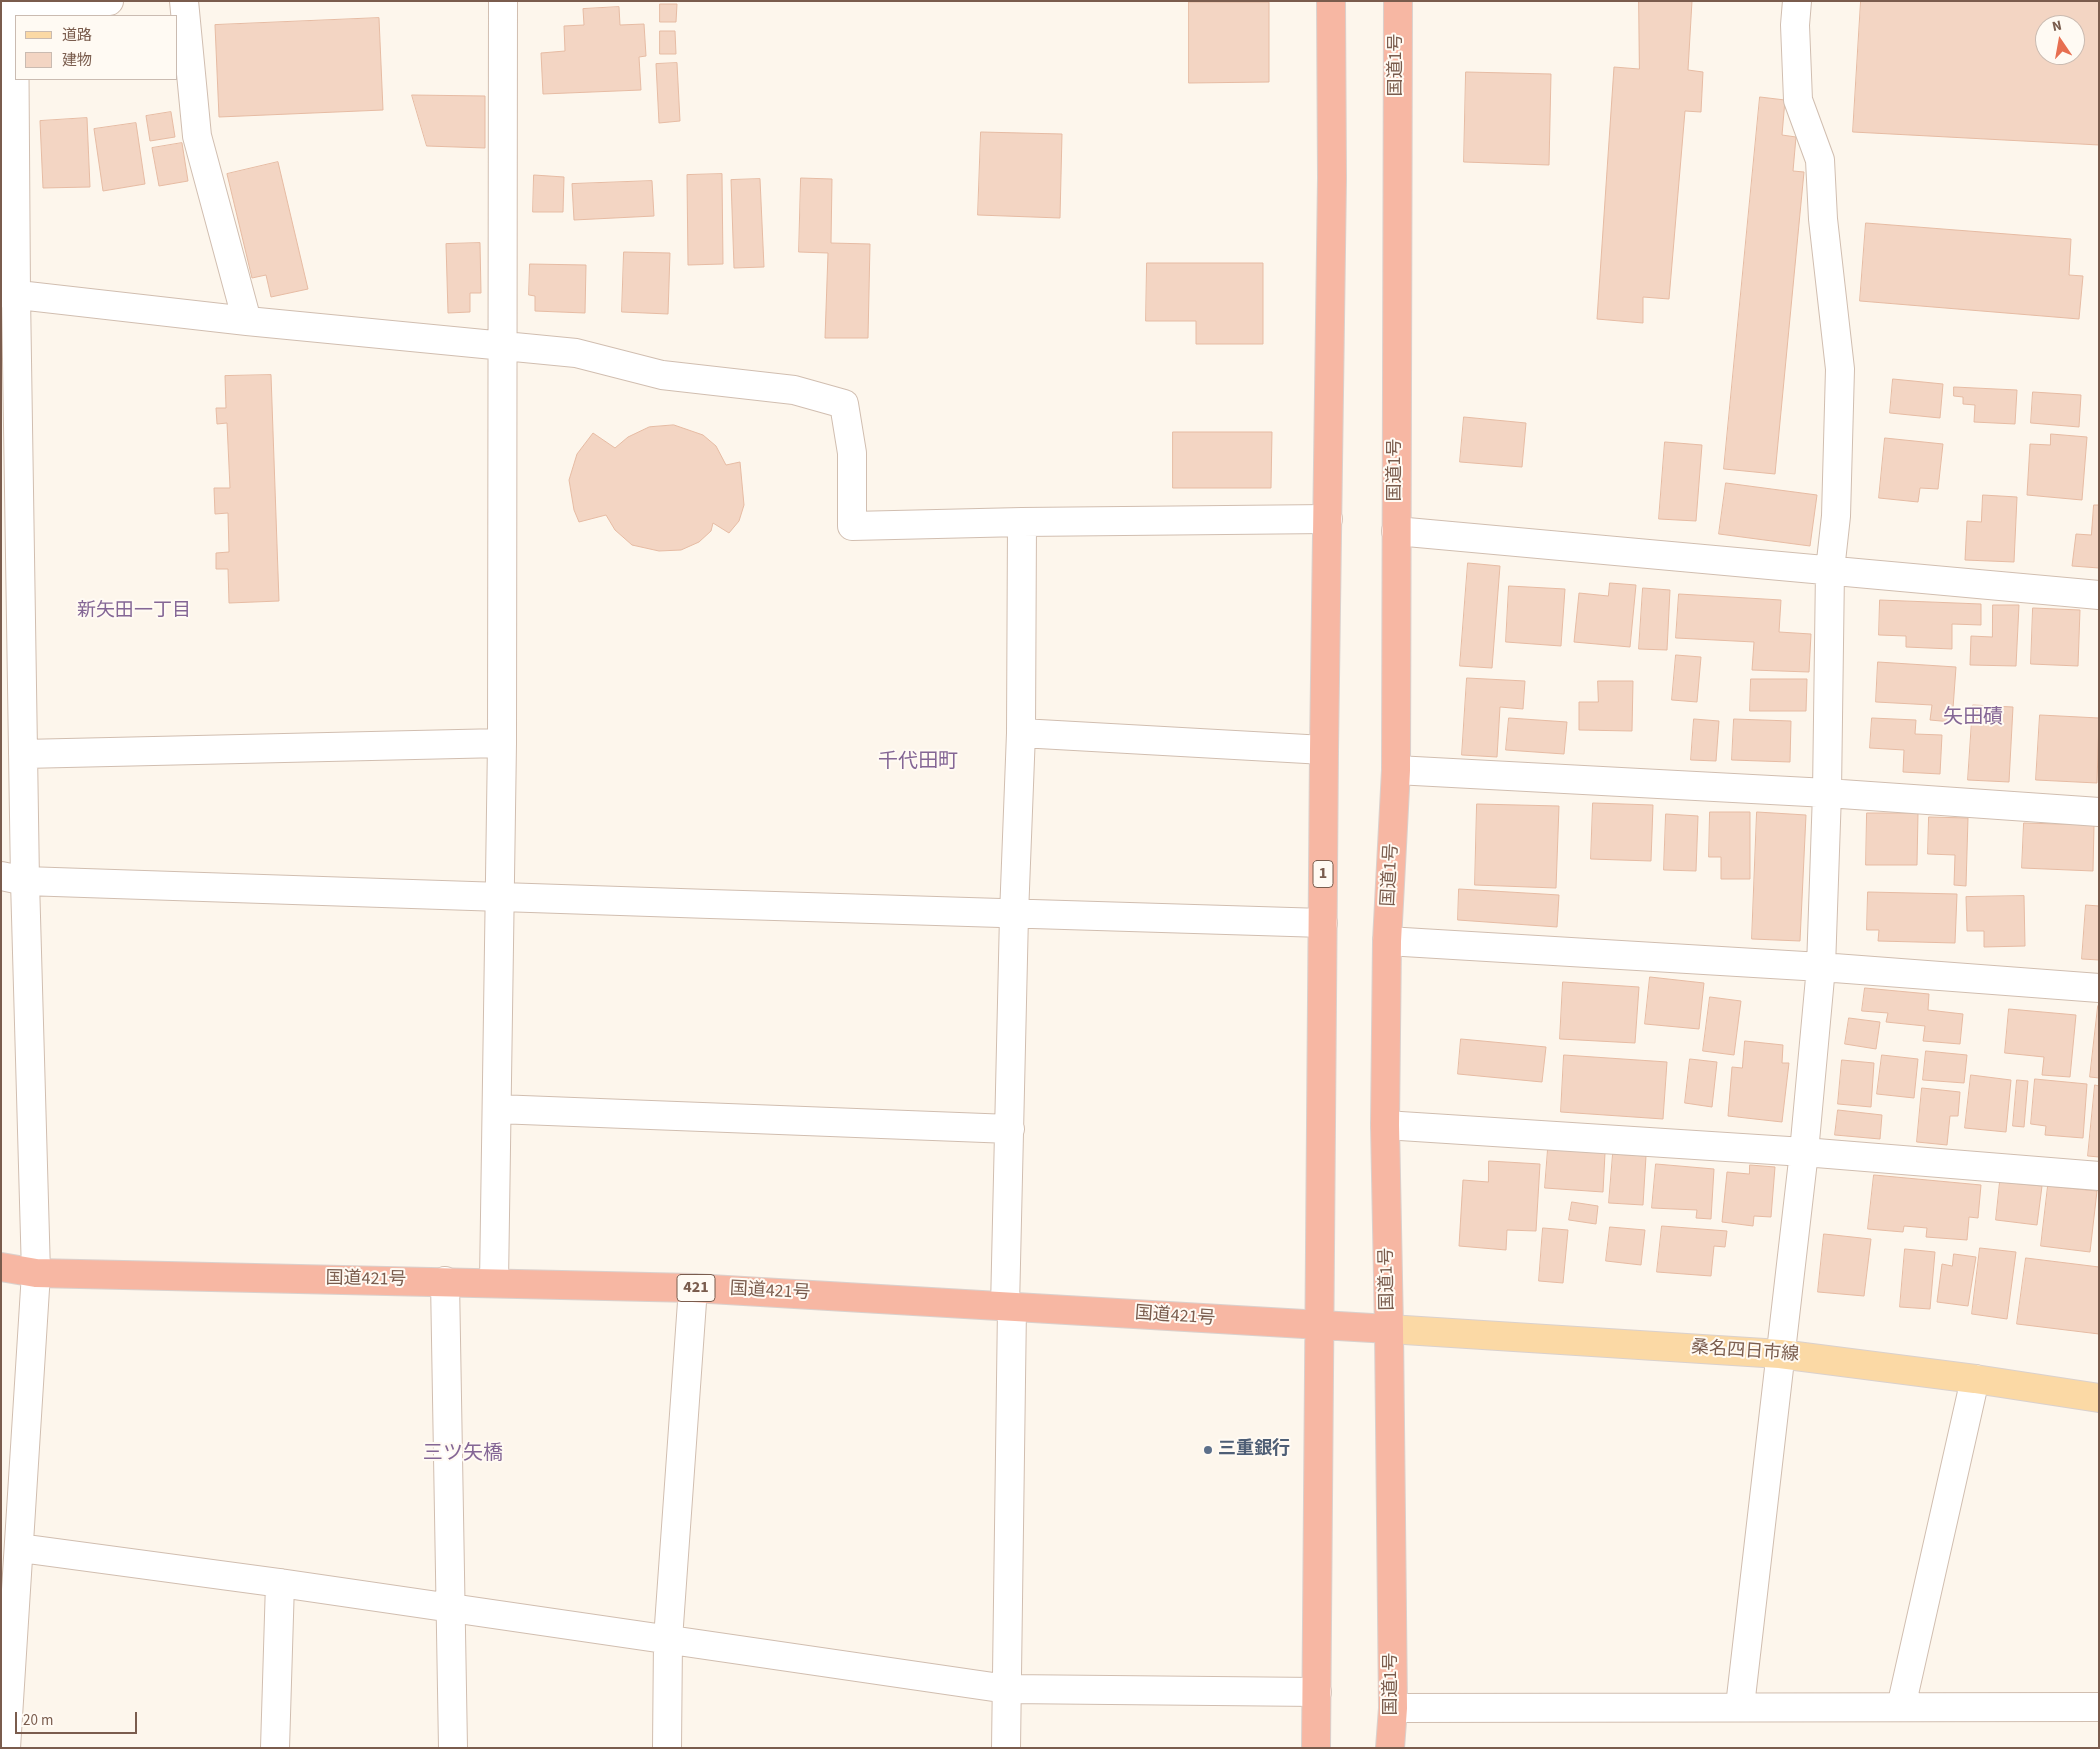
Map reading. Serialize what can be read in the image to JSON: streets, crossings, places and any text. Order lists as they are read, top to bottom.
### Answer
{
  "streets": {
    "highway": [
      "国道1号",
      "1",
      "国道421号",
      "421"
    ],
    "main road": ["桑名四日市線"]
  },
  "crossings": [
    ["国道1号", "国道421号"],
    ["国道1号", "桑名四日市線"],
    ["1", "国道421号"],
    ["国道421号", "桑名四日市線"]
  ],
  "districts": [
    "新矢田一丁目",
    "矢田磧",
    "千代田町",
    "三ツ矢橋"
  ],
  "places": ["三重銀行"],
  "legend": ["道路", "建物"],
  "scale_bar": "20 m",
  "north": "top"
}
